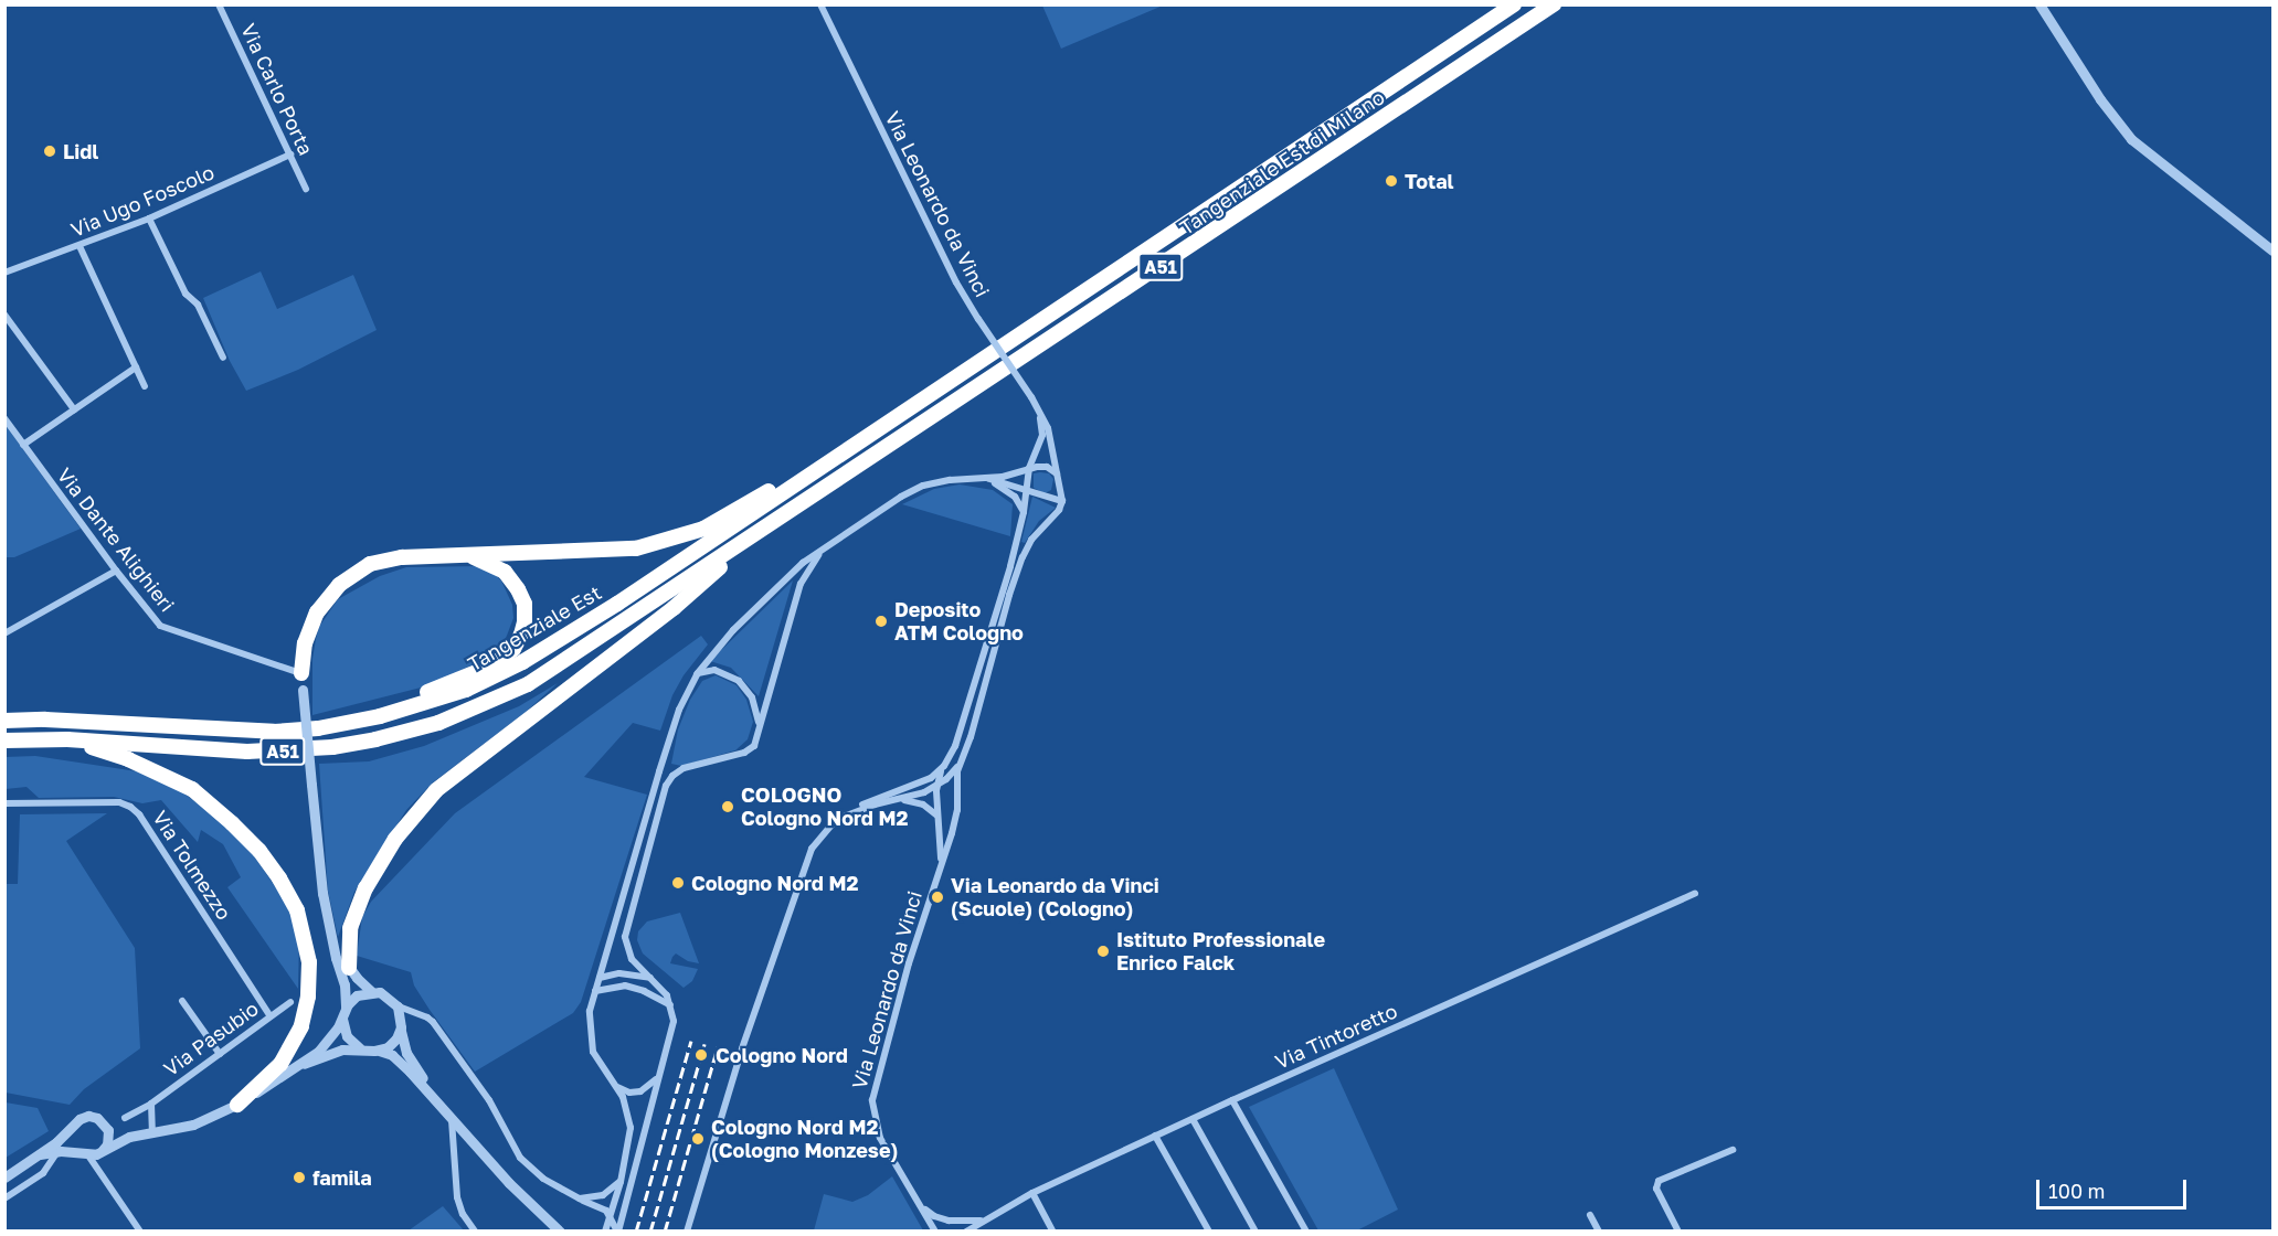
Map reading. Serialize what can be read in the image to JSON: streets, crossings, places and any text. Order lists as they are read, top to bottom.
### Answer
{
  "streets": {
    "highway": ["Tangenziale Est di Milano", "A51", "Tangenziale Est"],
    "street": [
      "Via Carlo Porta",
      "Via Ugo Foscolo",
      "Via Leonardo da Vinci",
      "Via Dante Alighieri",
      "Via Tolmezzo",
      "Via Tintoretto",
      "Via Pasubio"
    ]
  },
  "crossings": [
    ["Via Carlo Porta", "Via Ugo Foscolo"],
    ["Tangenziale Est di Milano", "Tangenziale Est"],
    ["Via Leonardo da Vinci", "Via Tintoretto"],
    ["Via Tolmezzo", "Via Pasubio"]
  ],
  "places": [
    "Lidl",
    "Total",
    "Deposito ATM Cologno",
    "COLOGNO Cologno Nord M2",
    "Cologno Nord M2",
    "Via Leonardo da Vinci (Scuole) (Cologno)",
    "Istituto Professionale Enrico Falck",
    "Cologno Nord",
    "Cologno Nord M2 (Cologno Monzese)",
    "famila"
  ],
  "scale_bar": "100 m"
}
